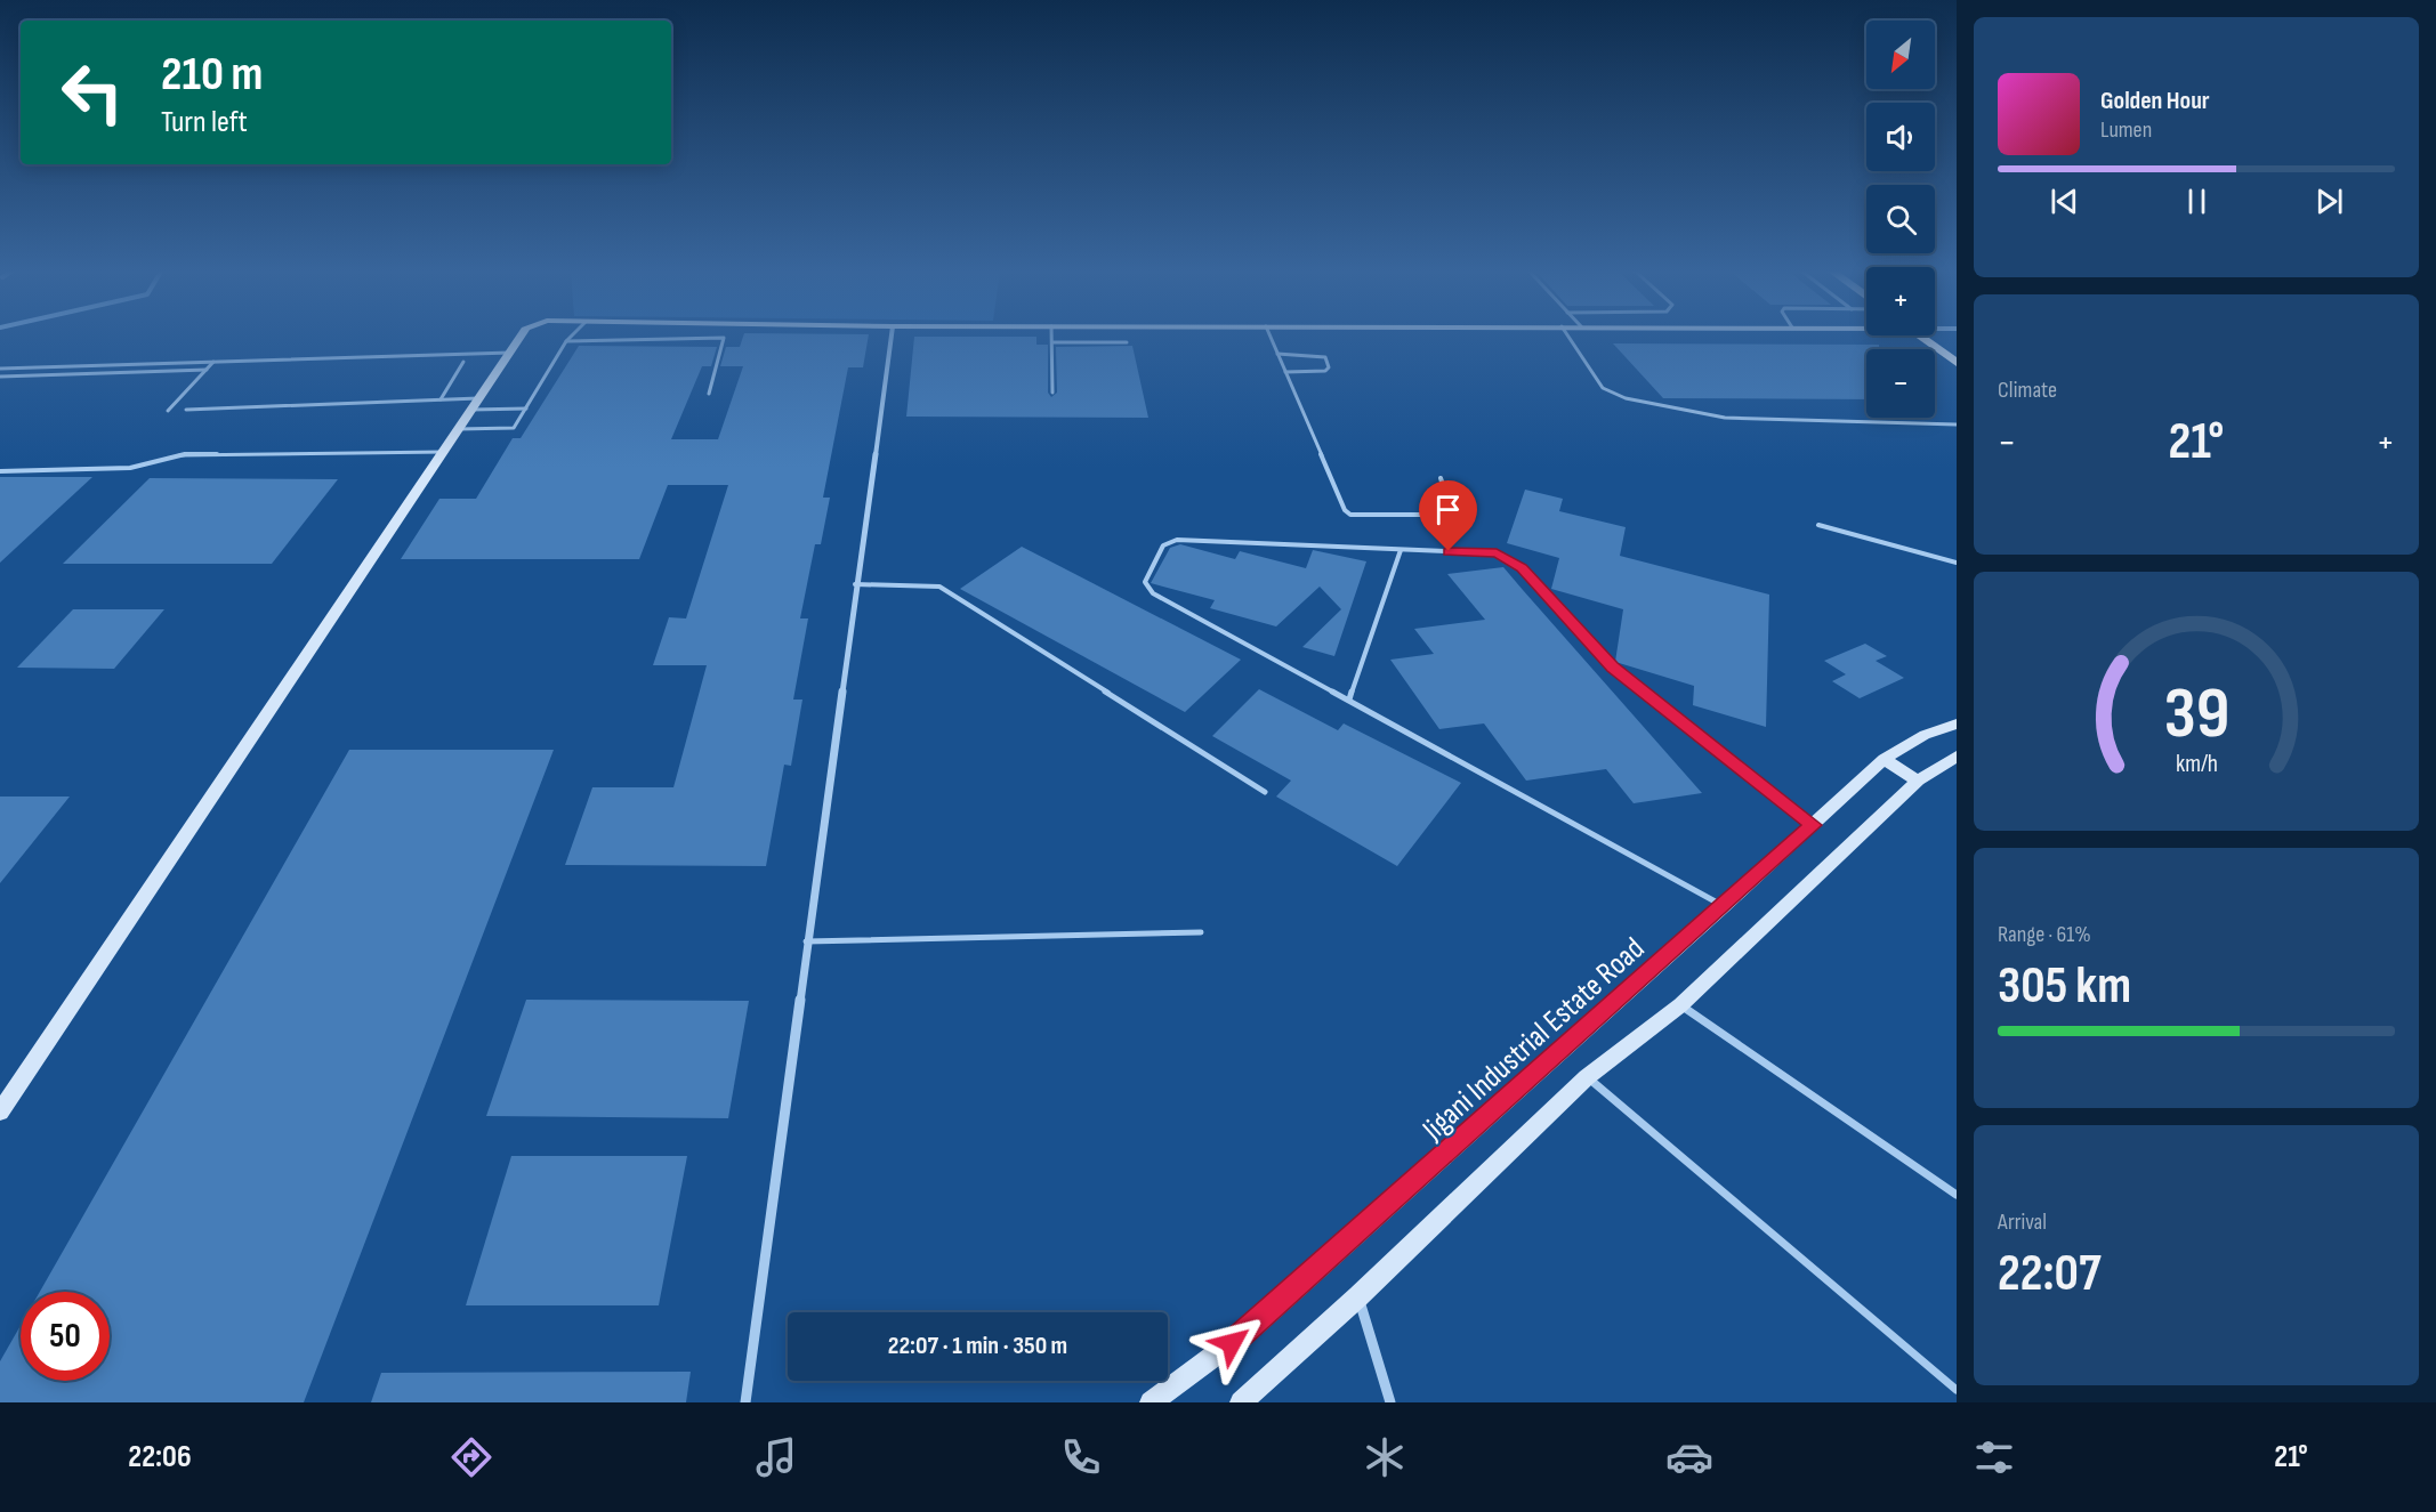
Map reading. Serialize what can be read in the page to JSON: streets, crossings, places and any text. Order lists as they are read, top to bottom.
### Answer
{
  "streets": {
    "street": ["Jigani Industrial Estate Road"]
  },
  "north": "bottom left",
  "page": {
    "map_buttons": ["+", "−"],
    "turn": ["210 m", "Turn left"],
    "song": ["Golden Hour", "Lumen"],
    "tile": [
      "Climate",
      ["Range · 61%", "305 km"],
      ["Arrival", "22:07"]
    ],
    "heat": ["−", "21°", "+"],
    "limit": "50",
    "trip": "22:07 · 1 min · 350 m",
    "tabs": ["22:06", "21°"],
    "gauge": ["39", "km/h"]
  }
}
